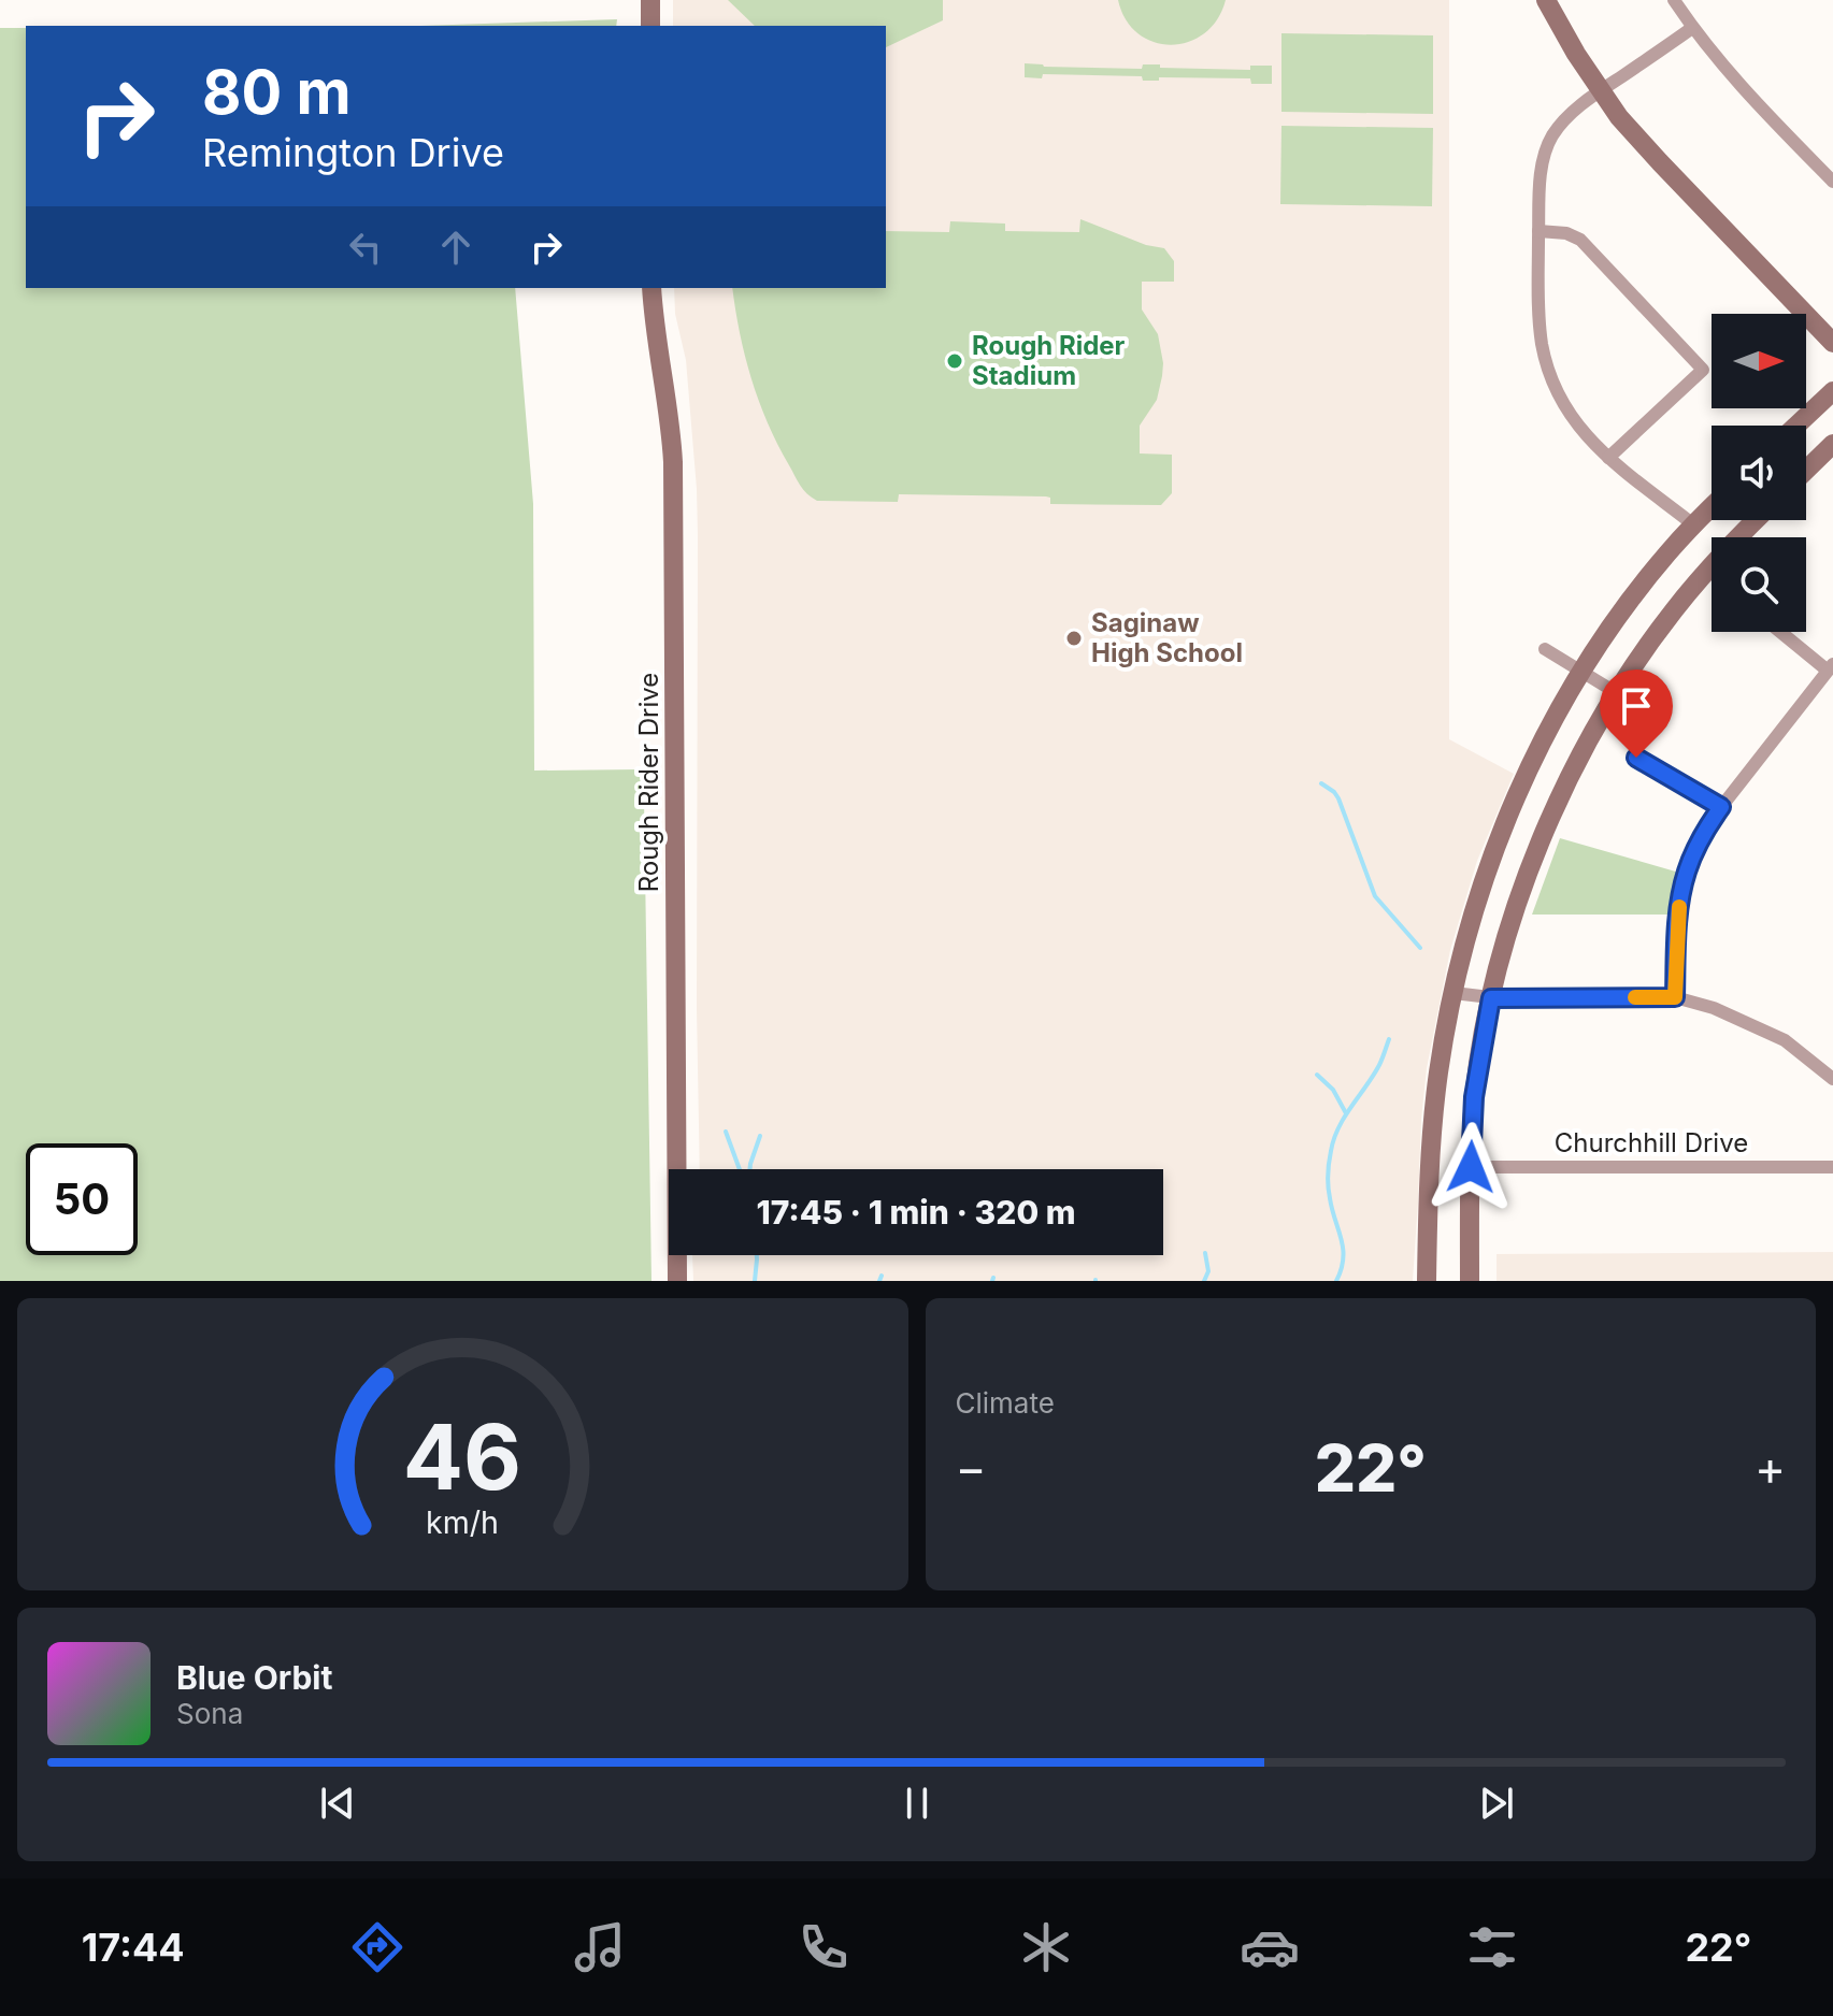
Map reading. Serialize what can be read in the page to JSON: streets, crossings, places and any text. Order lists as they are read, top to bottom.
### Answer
{
  "streets": {
    "main road": ["Rough Rider Drive"],
    "street": ["Churchhill Drive"]
  },
  "places": ["Rough Rider Stadium", "Saginaw High School"],
  "north": "right",
  "page": {
    "turn": ["80 m", "Remington Drive"],
    "limit": "50",
    "trip": "17:45 · 1 min · 320 m",
    "tile": "Climate",
    "heat": ["−", "22°", "+"],
    "song": ["Blue Orbit", "Sona"],
    "tabs": ["17:44", "22°"],
    "gauge": ["46", "km/h"]
  }
}
